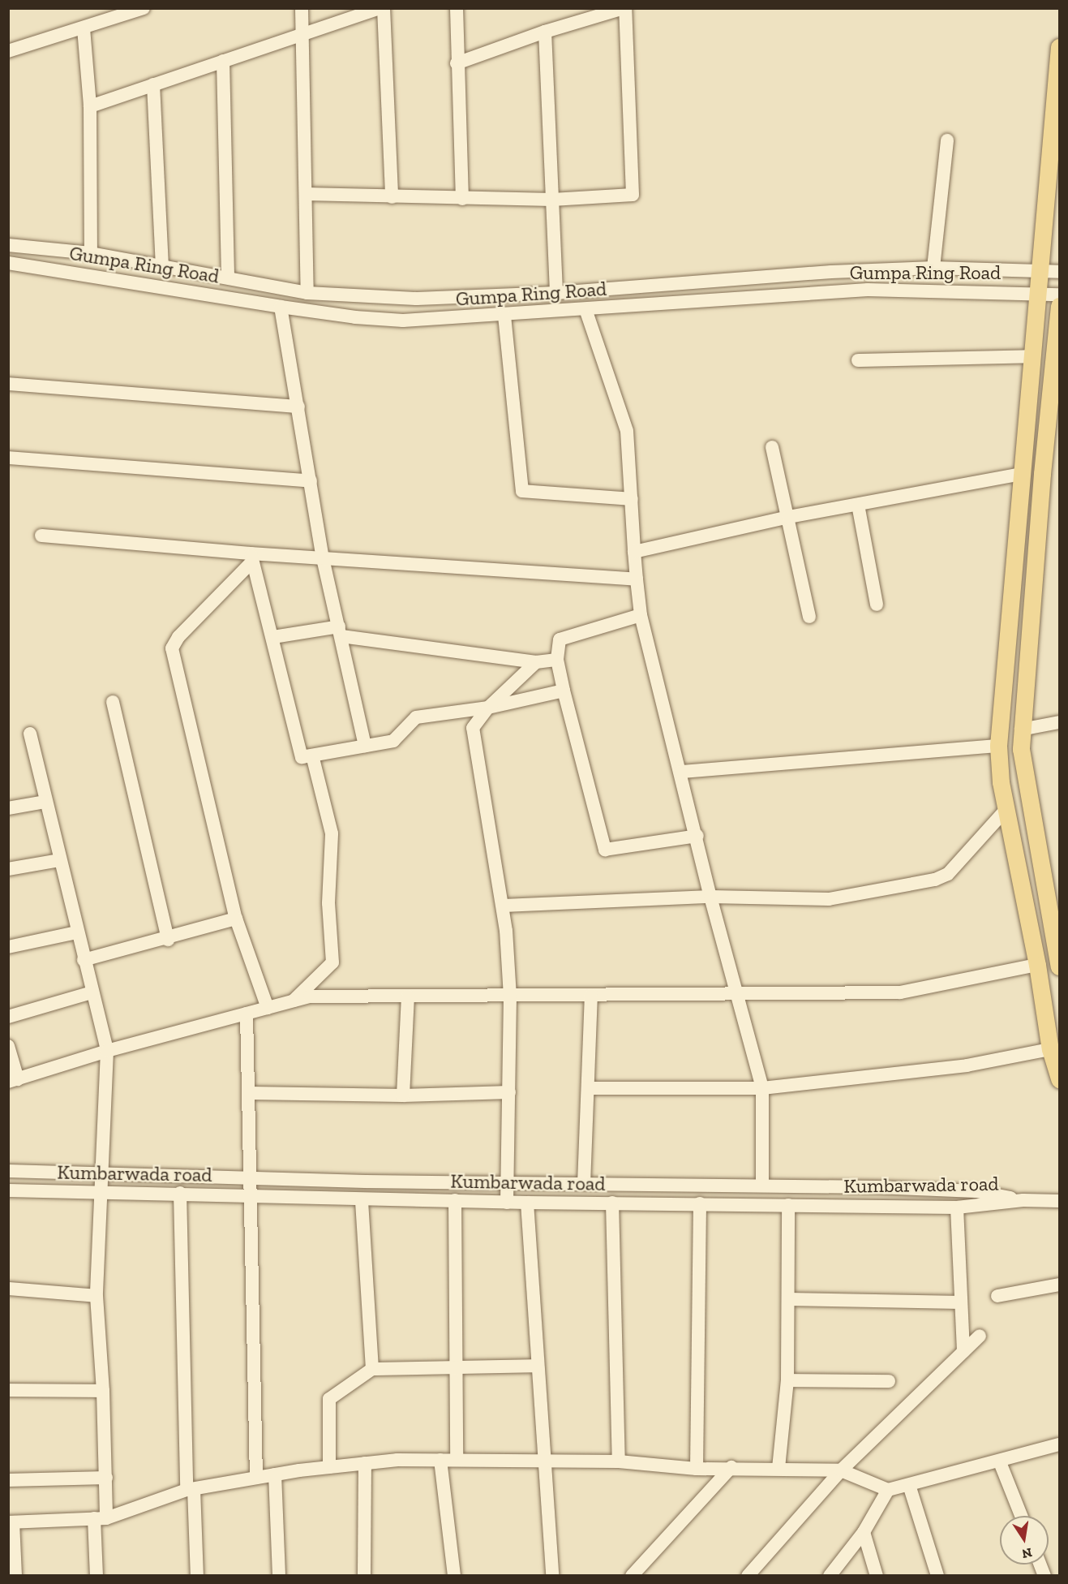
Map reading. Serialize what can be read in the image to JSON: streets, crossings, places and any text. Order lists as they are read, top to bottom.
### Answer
{
  "streets": {
    "street": ["Gumpa Ring Road", "Kumbarwada road"]
  },
  "north": "bottom"
}
